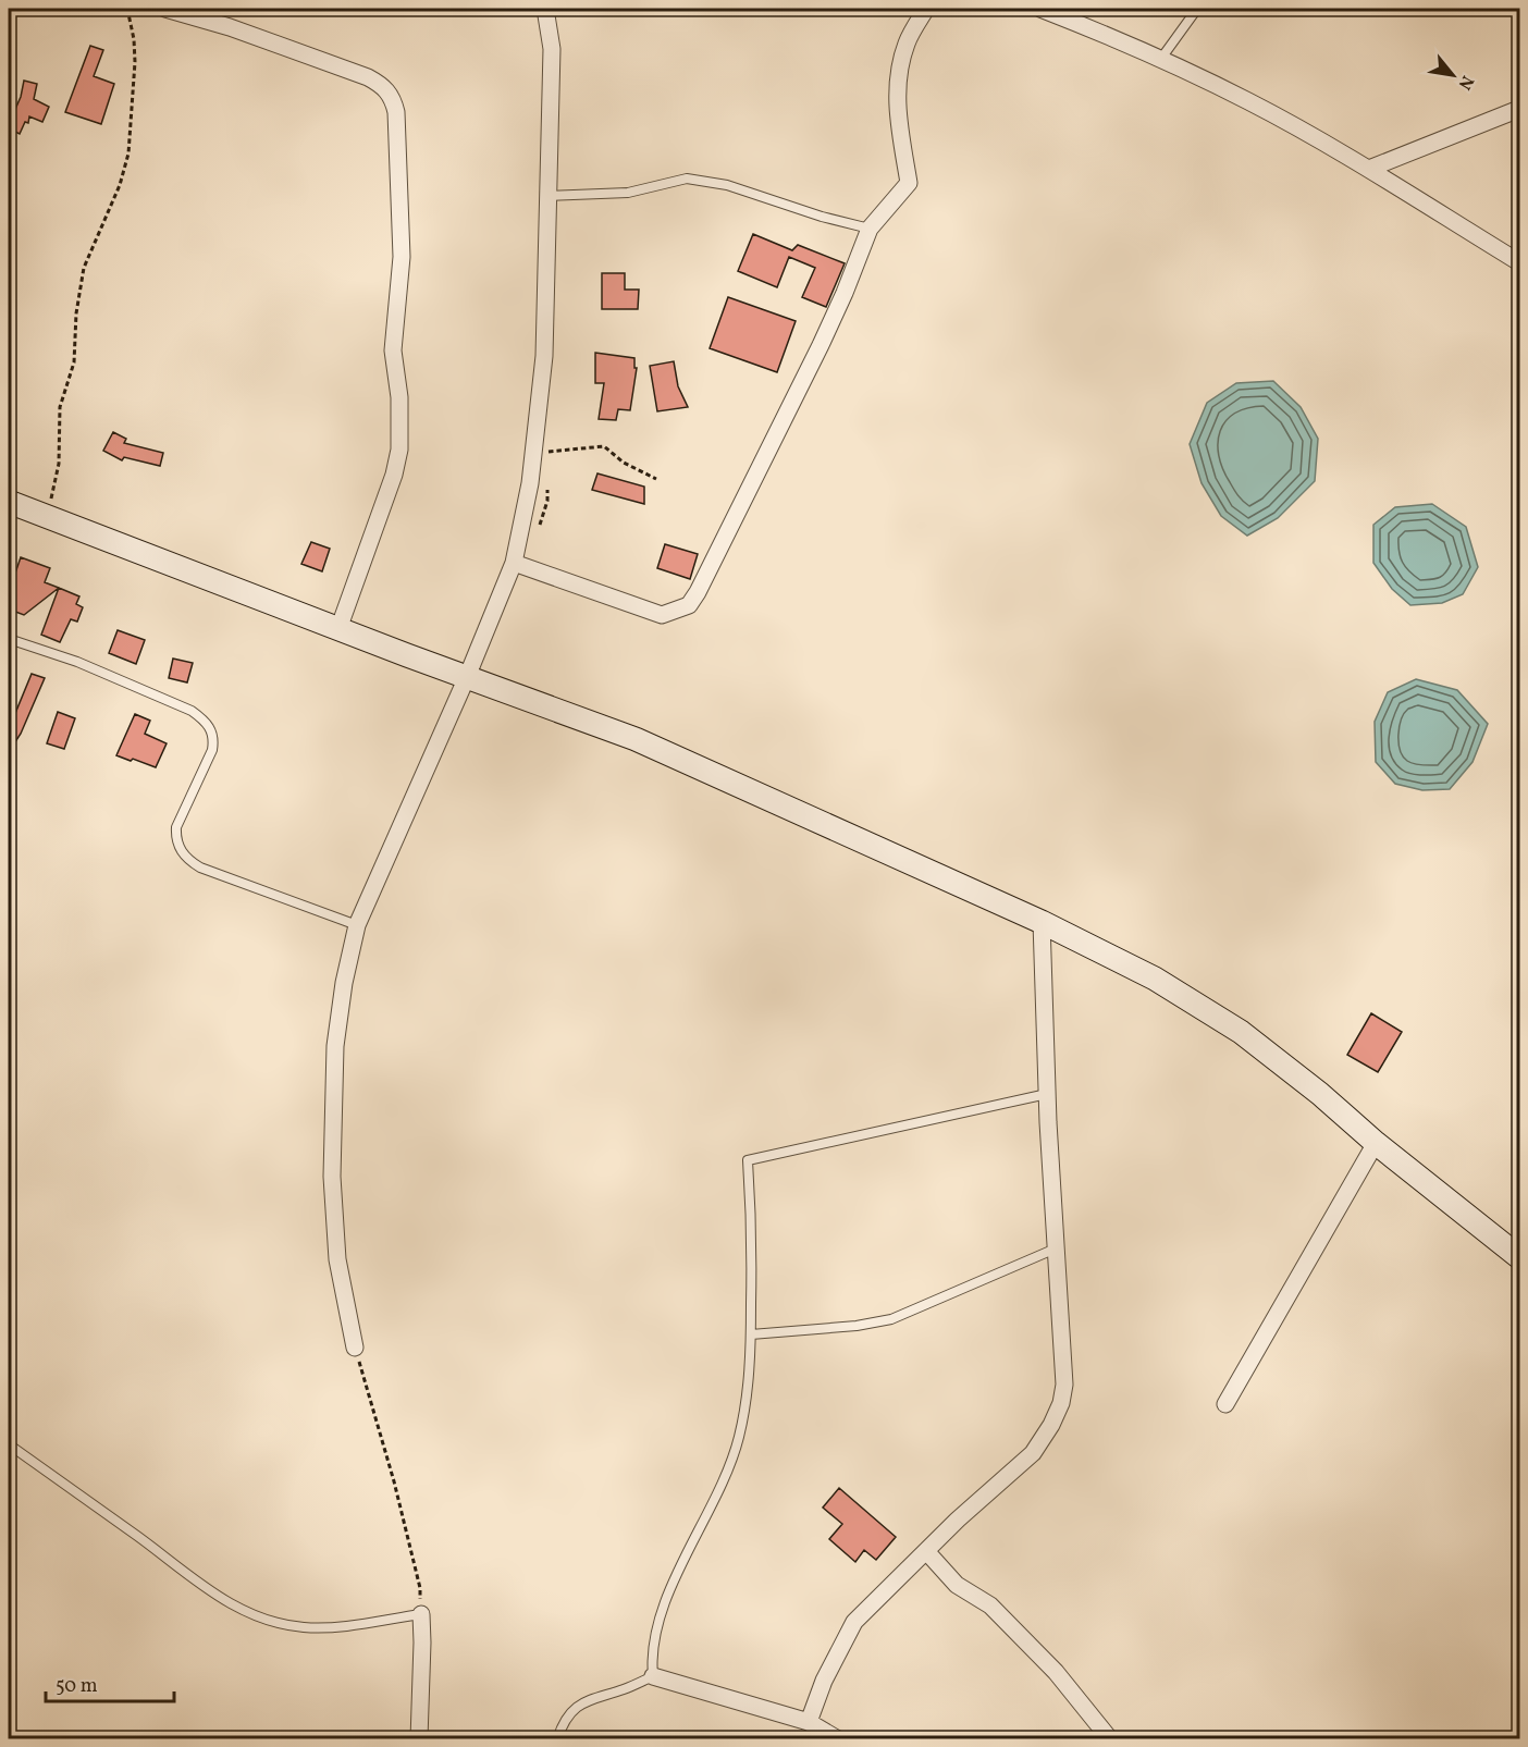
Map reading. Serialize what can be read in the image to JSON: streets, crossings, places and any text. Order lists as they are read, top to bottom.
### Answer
{
  "scale_bar": "50 m",
  "north": "bottom right"
}
